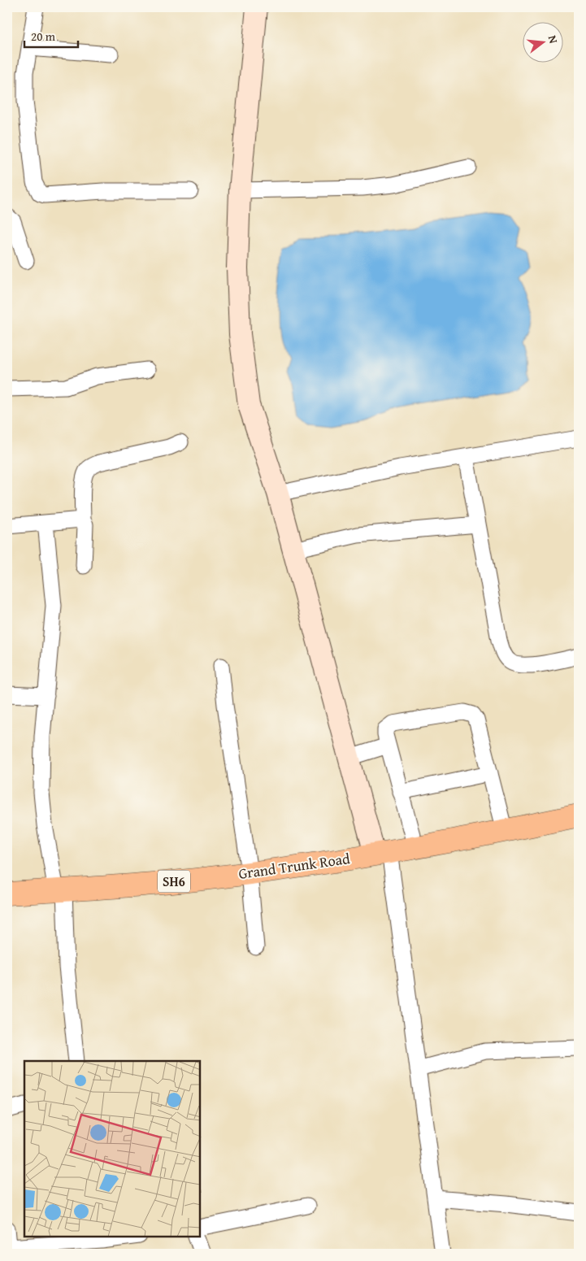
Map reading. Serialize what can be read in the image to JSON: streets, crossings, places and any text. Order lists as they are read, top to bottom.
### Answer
{
  "streets": {
    "main road": ["Grand Trunk Road", "SH6"]
  },
  "scale_bar": "20 m",
  "north": "right"
}
